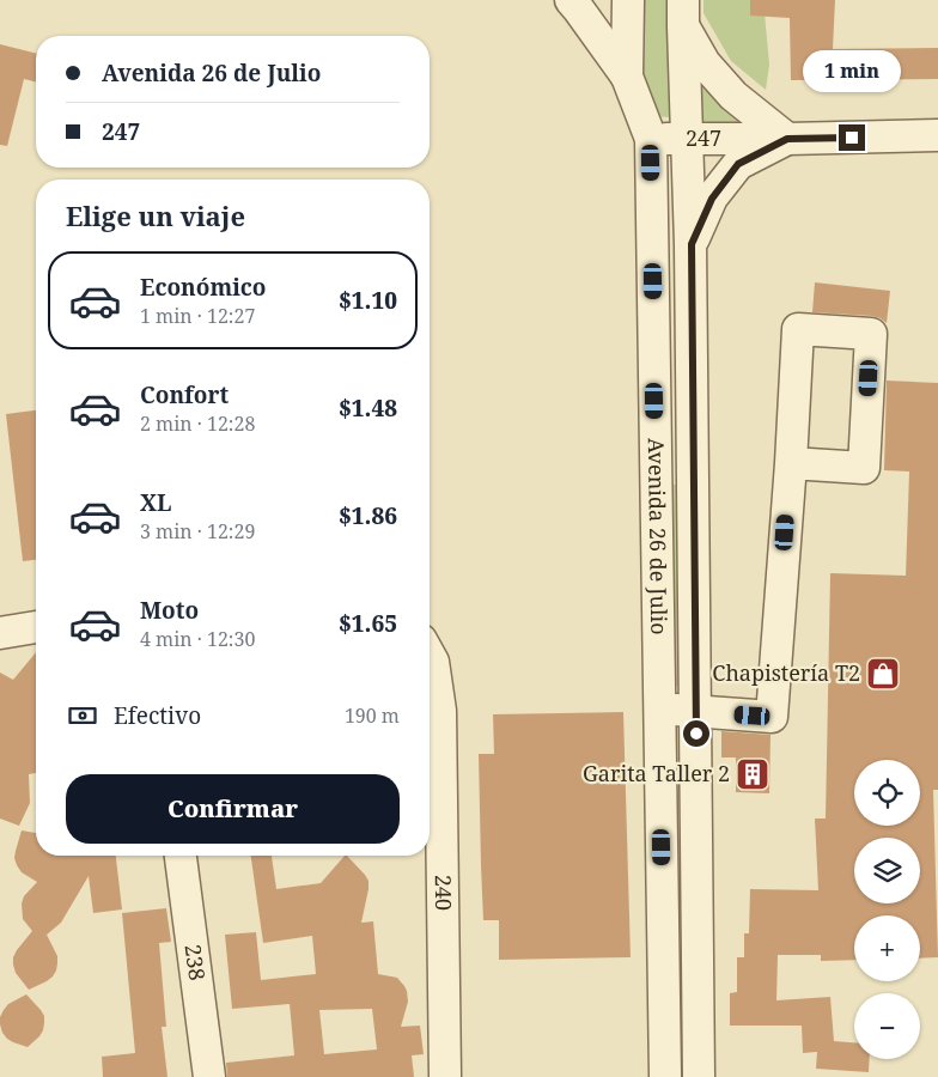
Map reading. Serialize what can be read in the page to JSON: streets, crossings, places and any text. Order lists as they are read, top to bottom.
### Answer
{
  "streets": {
    "street": [
      "247",
      "Avenida 26 de Julio",
      "240",
      "238"
    ]
  },
  "crossings": [
    ["247", "Avenida 26 de Julio"]
  ],
  "places": {
    "shop": ["Chapistería T2"],
    "building": ["Garita Taller 2"]
  },
  "page": {
    "banner": ["Avenida 26 de Julio", "247"],
    "bubble": "1 min",
    "heading": "Elige un viaje",
    "list": [
      {
        "name": "Económico",
        "note": "1 min · 12:27",
        "value": "$1.10"
      },
      {
        "name": "Confort",
        "note": "2 min · 12:28",
        "value": "$1.48"
      },
      {
        "name": "XL",
        "note": "3 min · 12:29",
        "value": "$1.86"
      },
      {
        "name": "Moto",
        "note": "4 min · 12:30",
        "value": "$1.65"
      }
    ],
    "pay": ["Efectivo", "190 m"],
    "map_buttons": ["+", "−"],
    "buttons": "Confirmar"
  }
}
